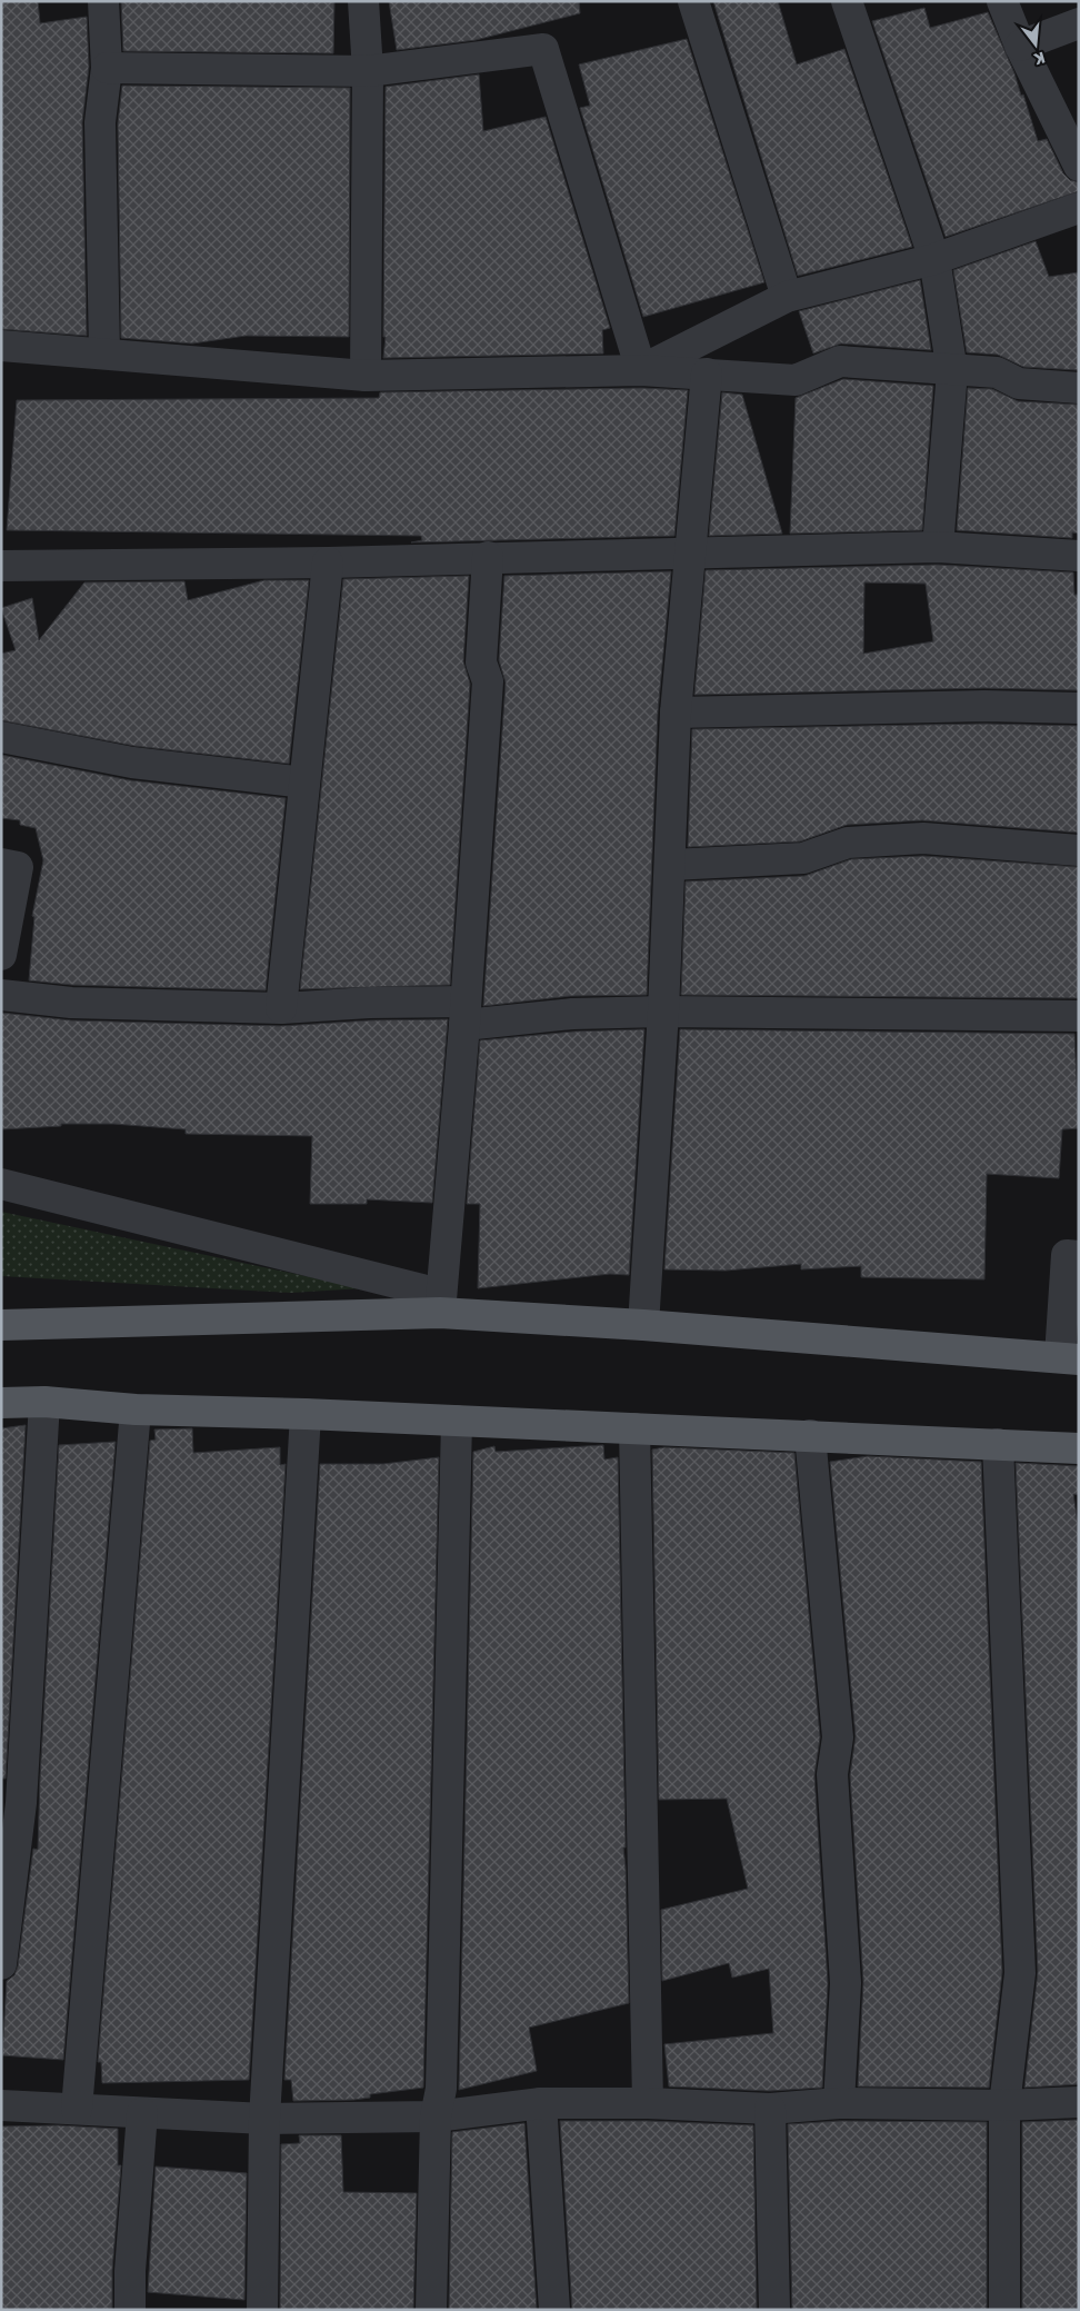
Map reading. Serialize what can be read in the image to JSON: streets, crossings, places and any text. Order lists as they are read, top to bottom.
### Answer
{
  "north": "bottom"
}
